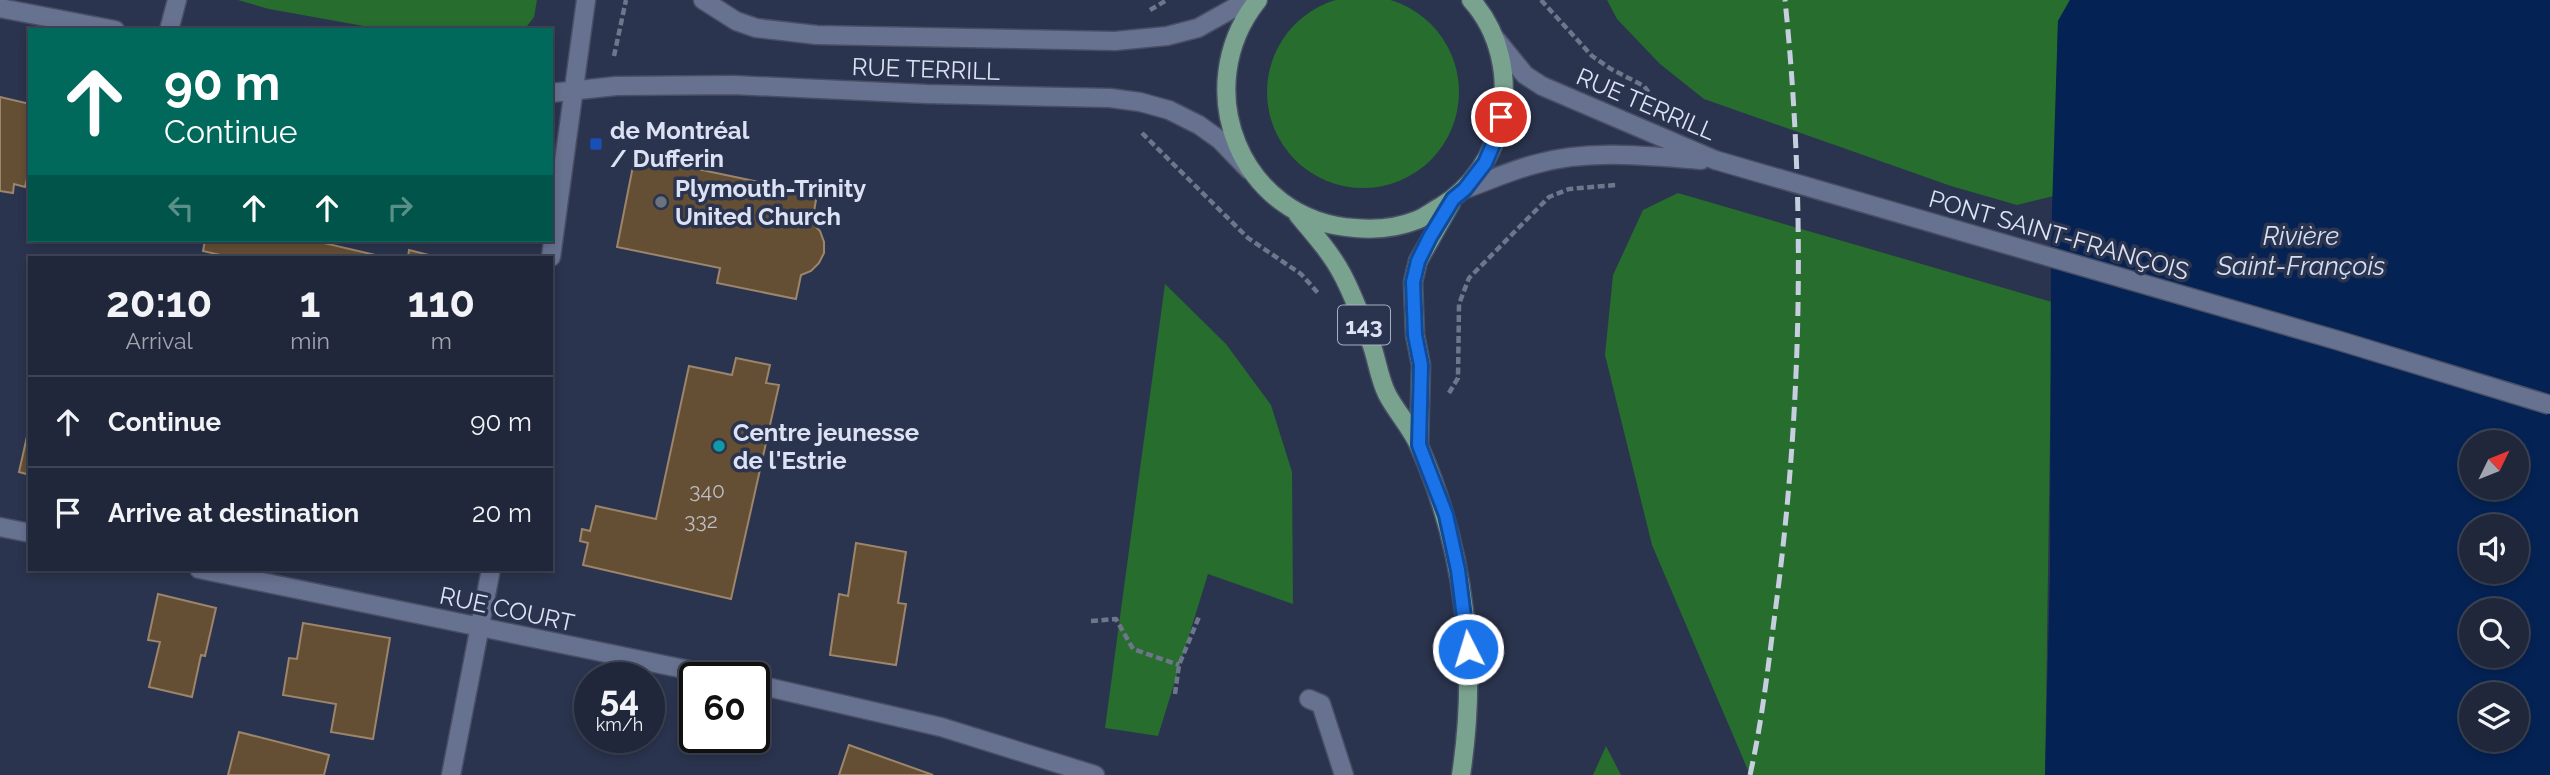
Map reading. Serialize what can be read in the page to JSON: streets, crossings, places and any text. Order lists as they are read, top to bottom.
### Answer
{
  "streets": {
    "main road": ["143"],
    "street": ["RUE TERRILL", "PONT SAINT-FRANÇOIS", "RUE COURT"]
  },
  "crossings": [
    ["RUE TERRILL", "PONT SAINT-FRANÇOIS"],
    ["RUE TERRILL", "143"]
  ],
  "water": ["Rivière Saint-François"],
  "places": {
    "transit": ["de Montréal / Dufferin"],
    "other": ["Plymouth-Trinity United Church", "Centre jeunesse de l'Estrie"]
  },
  "house_numbers": ["340", "332"],
  "north": "top right",
  "page": {
    "turn": ["90 m", "Continue"],
    "eta": [
      "20:10",
      "Arrival",
      "1",
      "min",
      "110",
      "m"
    ],
    "list": [
      {
        "name": "Continue",
        "value": "90 m"
      },
      {
        "name": "Arrive at destination",
        "value": "20 m"
      }
    ],
    "speed": "54 km/h",
    "limit": "60"
  }
}
